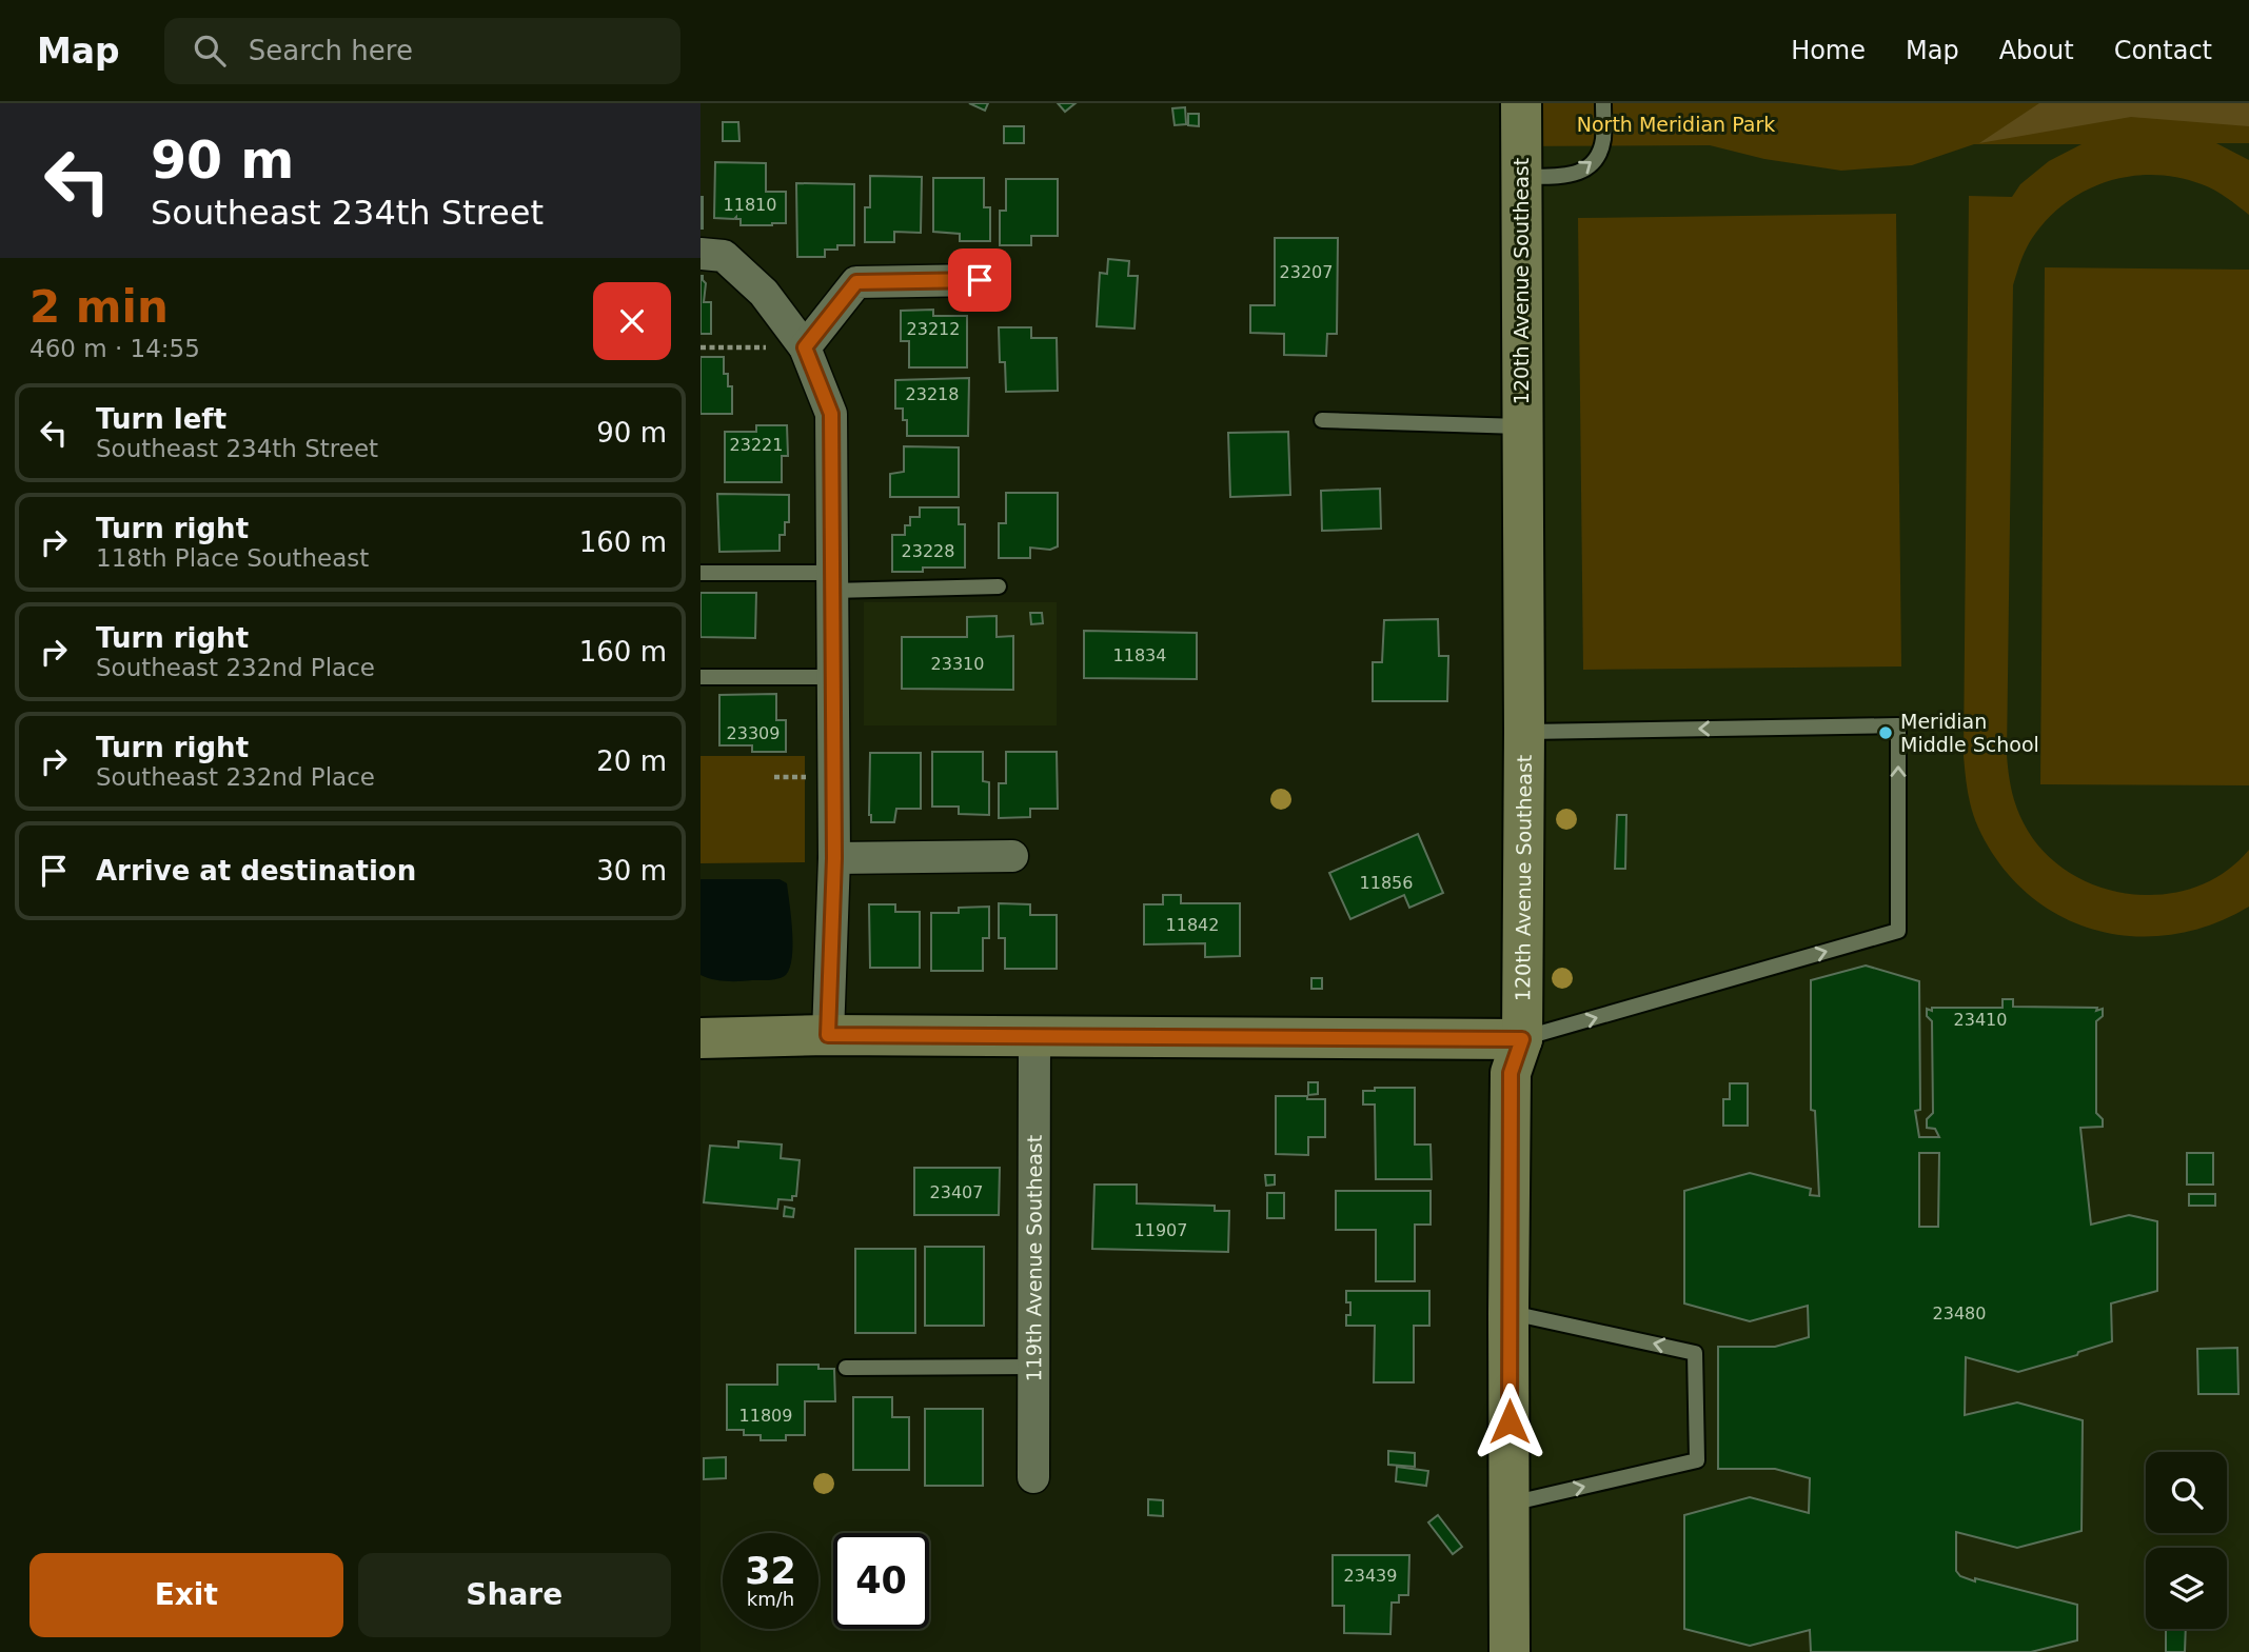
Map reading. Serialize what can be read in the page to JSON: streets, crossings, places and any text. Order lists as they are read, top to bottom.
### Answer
{
  "streets": {
    "street": ["120th Avenue Southeast", "119th Avenue Southeast"]
  },
  "parks": ["North Meridian Park"],
  "places": ["Meridian Middle School"],
  "house_numbers": [
    "11810",
    "23207",
    "23212",
    "23218",
    "23221",
    "23228",
    "11834",
    "23310",
    "23309",
    "11856",
    "11842",
    "23410",
    "23407",
    "11907",
    "23480",
    "11809",
    "23439"
  ],
  "page": {
    "header": "Map",
    "search": "Search here",
    "nav": [
      "Home",
      "Map",
      "About",
      "Contact"
    ],
    "turn": ["90 m", "Southeast 234th Street"],
    "heading": ["2 min", "460 m · 14:55"],
    "list": [
      {
        "name": "Turn left",
        "note": "Southeast 234th Street",
        "value": "90 m"
      },
      {
        "name": "Turn right",
        "note": "118th Place Southeast",
        "value": "160 m"
      },
      {
        "name": "Turn right",
        "note": "Southeast 232nd Place",
        "value": "160 m"
      },
      {
        "name": "Turn right",
        "note": "Southeast 232nd Place",
        "value": "20 m"
      },
      {
        "name": "Arrive at destination",
        "value": "30 m"
      }
    ],
    "speed": "32 km/h",
    "limit": "40",
    "buttons": ["Exit", "Share"]
  }
}
